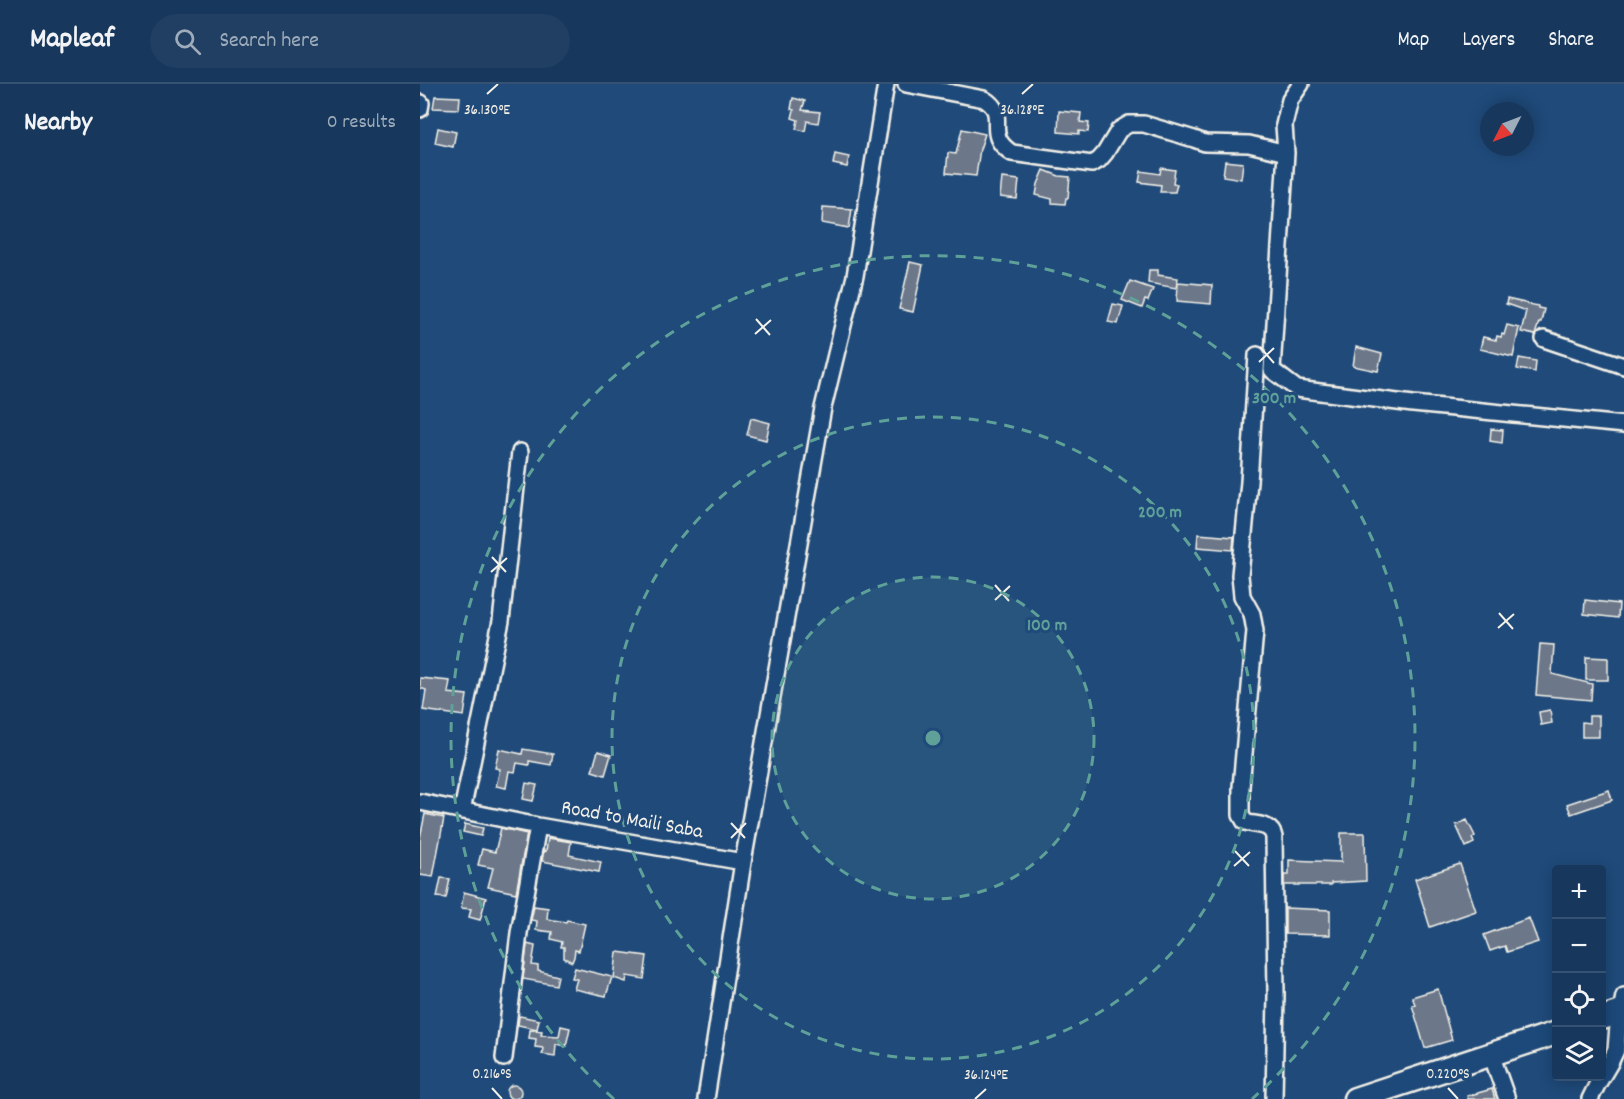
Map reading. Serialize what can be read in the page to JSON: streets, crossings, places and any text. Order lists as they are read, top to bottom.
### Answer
{
  "streets": {
    "street": ["Road to Maili Saba"]
  },
  "north": "bottom left",
  "page": {
    "header": "Mapleaf",
    "search": "Search here",
    "nav": ["Map", "Layers", "Share"],
    "heading": ["Nearby", "0 results"],
    "map_buttons": ["+", "−"]
  },
  "coordinates": [
    "36.130°E",
    "36.128°E",
    "0.216°S",
    "0.220°S",
    "36.124°E"
  ],
  "rings": ["300 m", "200 m", "100 m"]
}
